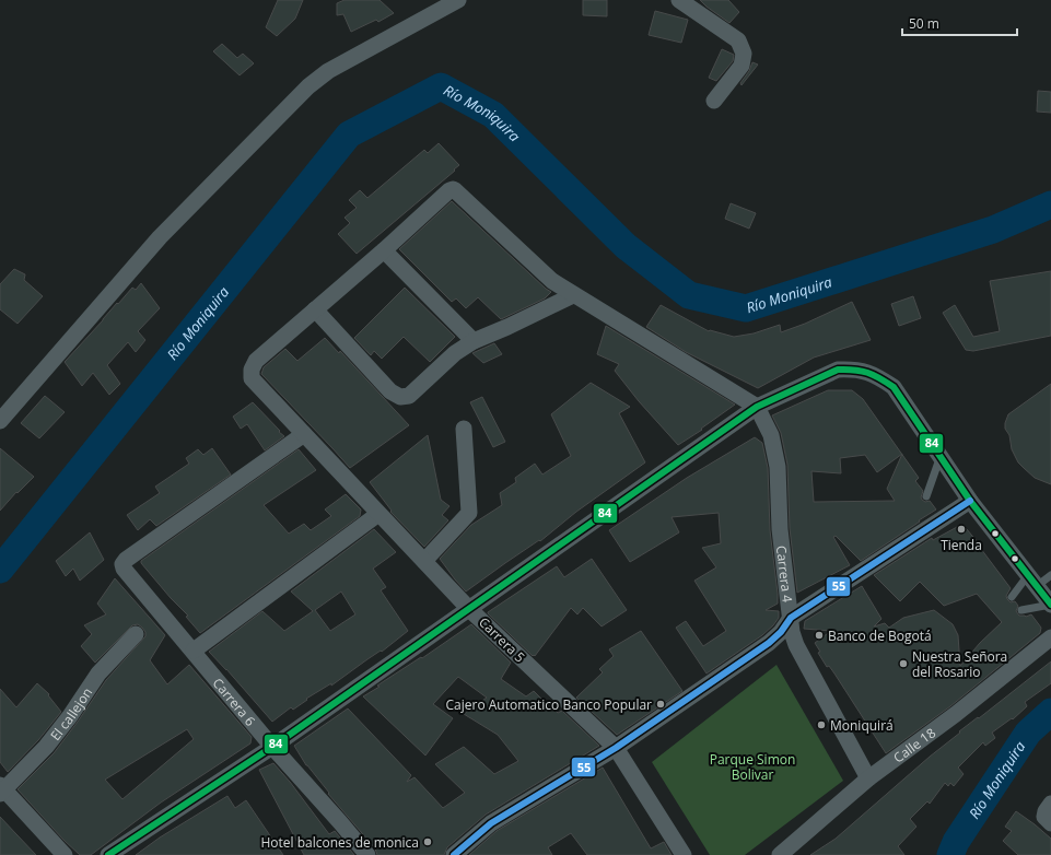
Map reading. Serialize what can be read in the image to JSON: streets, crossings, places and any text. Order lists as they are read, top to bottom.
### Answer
{
  "streets": {
    "street": [
      "Carrera 4",
      "Carrera 5",
      "Carrera 6",
      "El callejon",
      "Calle 18"
    ]
  },
  "crossings": [
    ["Carrera 4", "Calle 18"],
    ["Carrera 5", "Carrera 6"]
  ],
  "water": ["Río Moniquira"],
  "parks": ["Parque Simon Bolivar"],
  "places": [
    "Tienda",
    "Banco de Bogotá",
    "Nuestra Señora del Rosario",
    "Cajero Automatico Banco Popular",
    "Moniquirá",
    "Hotel balcones de monica"
  ],
  "lines": ["transit line 84", "transit line 55"],
  "scale_bar": "50 m"
}
